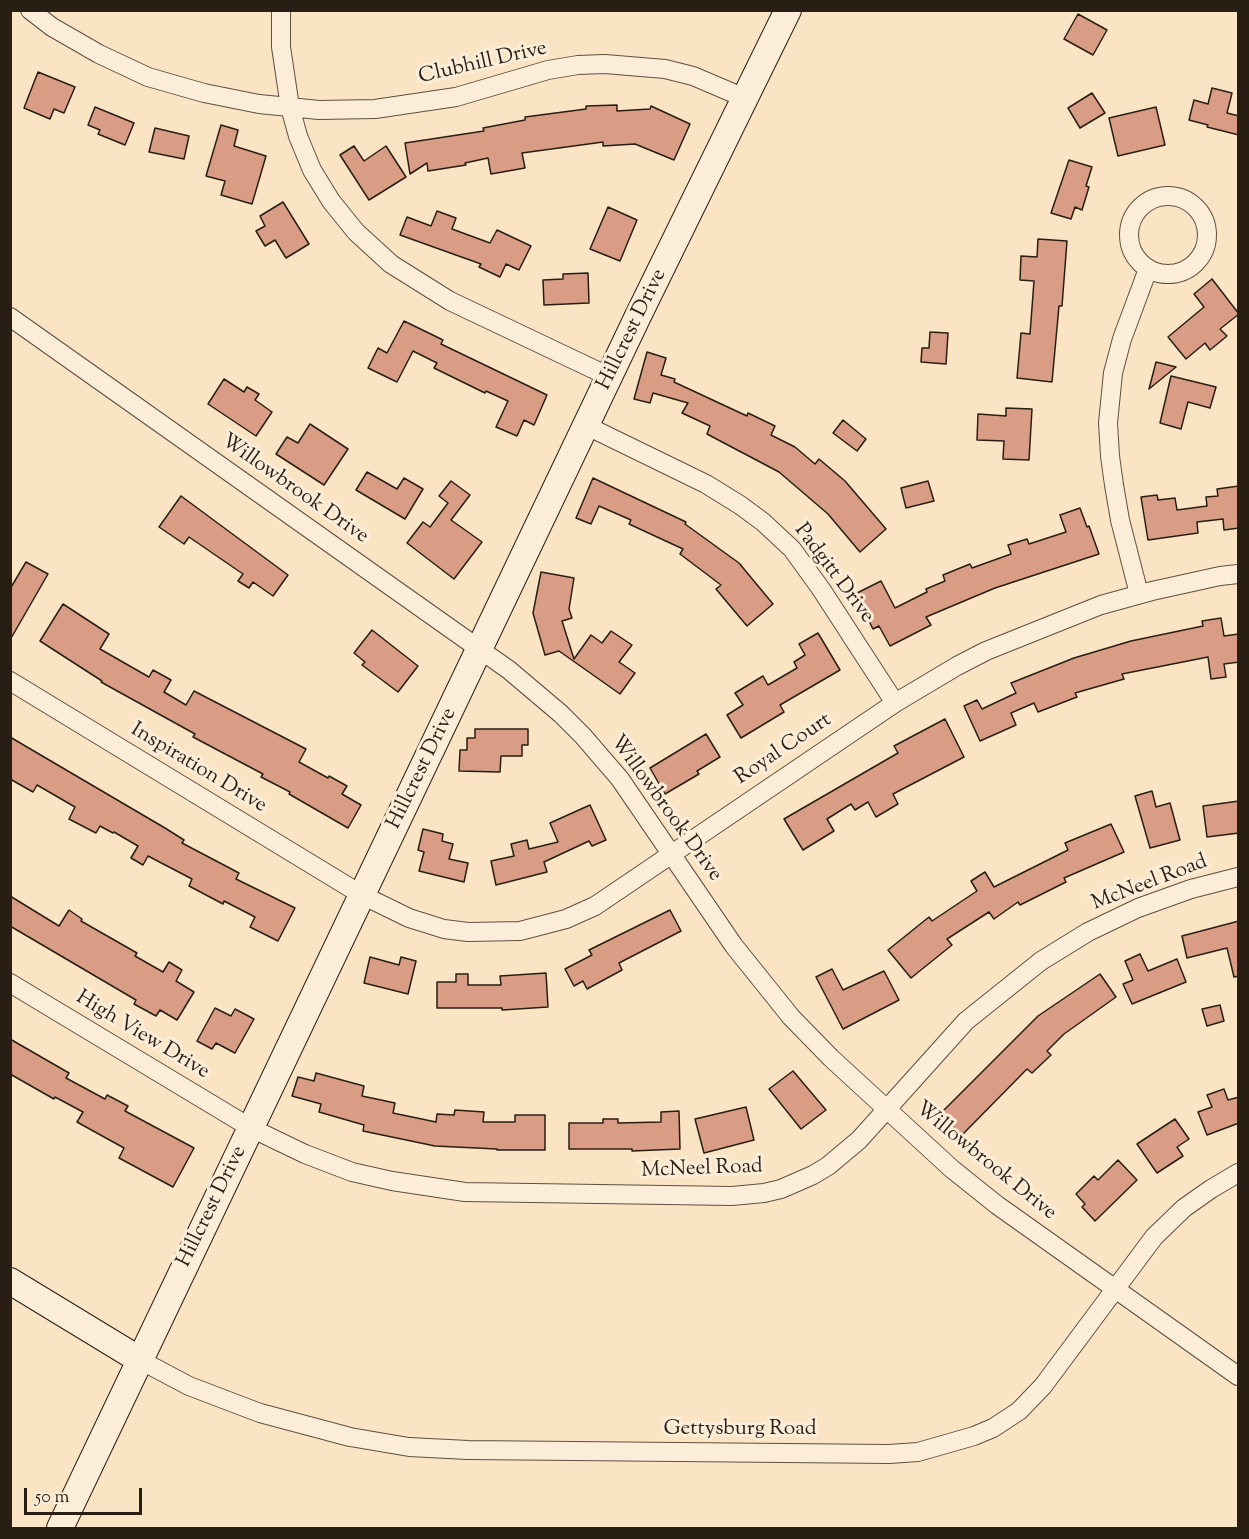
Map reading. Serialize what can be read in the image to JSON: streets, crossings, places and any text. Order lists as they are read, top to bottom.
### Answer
{
  "streets": {
    "street": [
      "Clubhill Drive",
      "Hillcrest Drive",
      "Willowbrook Drive",
      "Padgitt Drive",
      "Royal Court",
      "Inspiration Drive",
      "McNeel Road",
      "High View Drive",
      "Gettysburg Road"
    ]
  },
  "crossings": [
    ["Clubhill Drive", "Hillcrest Drive"],
    ["Hillcrest Drive", "Willowbrook Drive"],
    ["Hillcrest Drive", "Padgitt Drive"],
    ["Hillcrest Drive", "Royal Court"],
    ["Hillcrest Drive", "Inspiration Drive"],
    ["Hillcrest Drive", "McNeel Road"],
    ["Hillcrest Drive", "High View Drive"],
    ["Hillcrest Drive", "Gettysburg Road"],
    ["Willowbrook Drive", "Royal Court"],
    ["Willowbrook Drive", "McNeel Road"],
    ["Willowbrook Drive", "Gettysburg Road"],
    ["Padgitt Drive", "Royal Court"],
    ["Royal Court", "Inspiration Drive"],
    ["McNeel Road", "High View Drive"]
  ],
  "scale_bar": "50 m"
}
